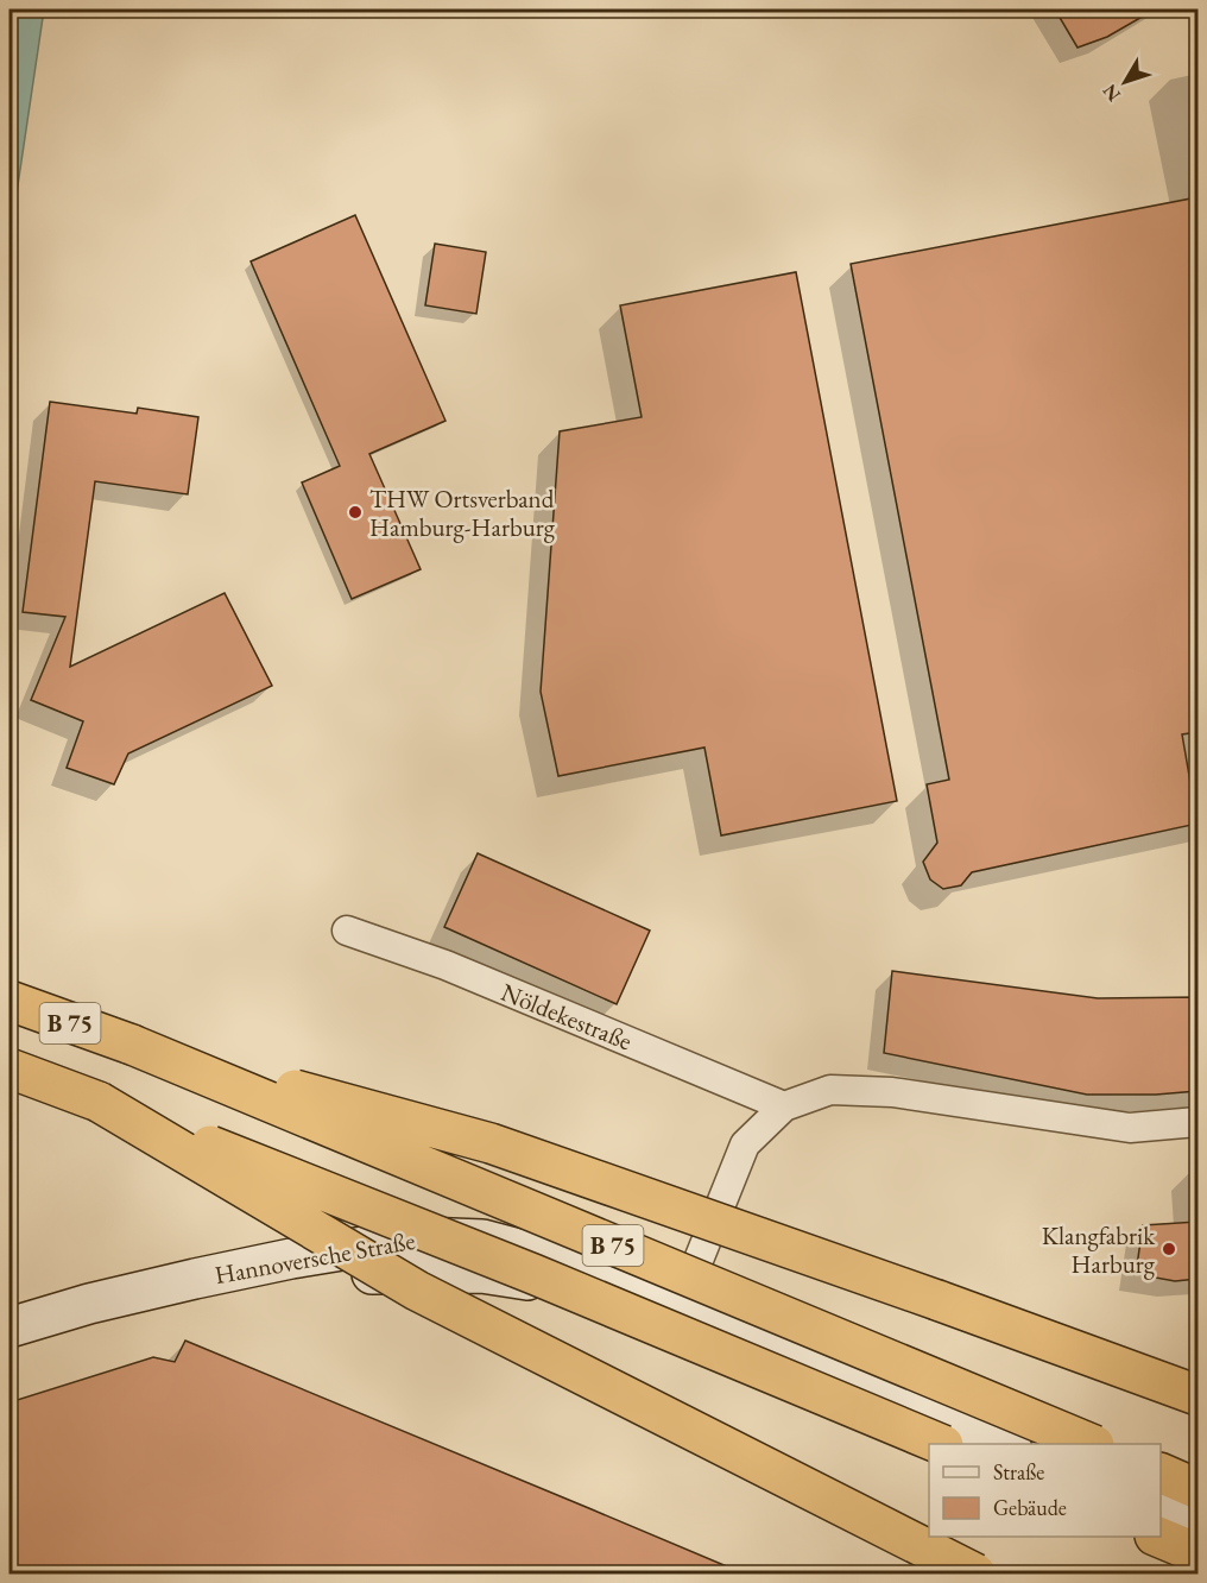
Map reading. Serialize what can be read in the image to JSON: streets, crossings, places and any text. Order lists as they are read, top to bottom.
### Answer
{
  "streets": {
    "highway": ["B 75"],
    "main road": ["Hannoversche Straße"],
    "street": ["Nöldekestraße"]
  },
  "places": ["THW Ortsverband Hamburg-Harburg", "Klangfabrik Harburg"],
  "legend": ["Straße", "Gebäude"],
  "north": "bottom left"
}
